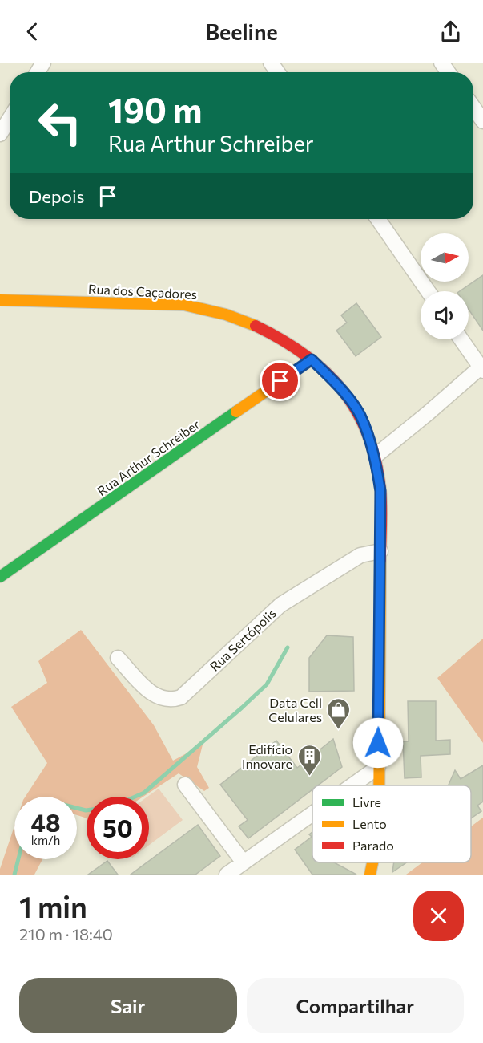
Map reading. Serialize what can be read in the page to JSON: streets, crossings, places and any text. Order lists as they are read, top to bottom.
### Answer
{
  "streets": {
    "main road": ["Rua dos Caçadores", "Rua Arthur Schreiber"],
    "street": ["Rua Sertópolis"]
  },
  "crossings": [
    ["Rua dos Caçadores", "Rua Arthur Schreiber"],
    ["Rua dos Caçadores", "Rua Sertópolis"]
  ],
  "places": {
    "shop": ["Data Cell Celulares"],
    "building": ["Edifício Innovare"]
  },
  "legend": ["Livre", "Lento", "Parado"],
  "north": "right",
  "page": {
    "header": "Beeline",
    "turn": ["190 m", "Rua Arthur Schreiber"],
    "then": "Depois",
    "speed": "48 km/h",
    "limit": "50",
    "heading": ["1 min", "210 m · 18:40"],
    "buttons": ["Sair", "Compartilhar"]
  }
}
